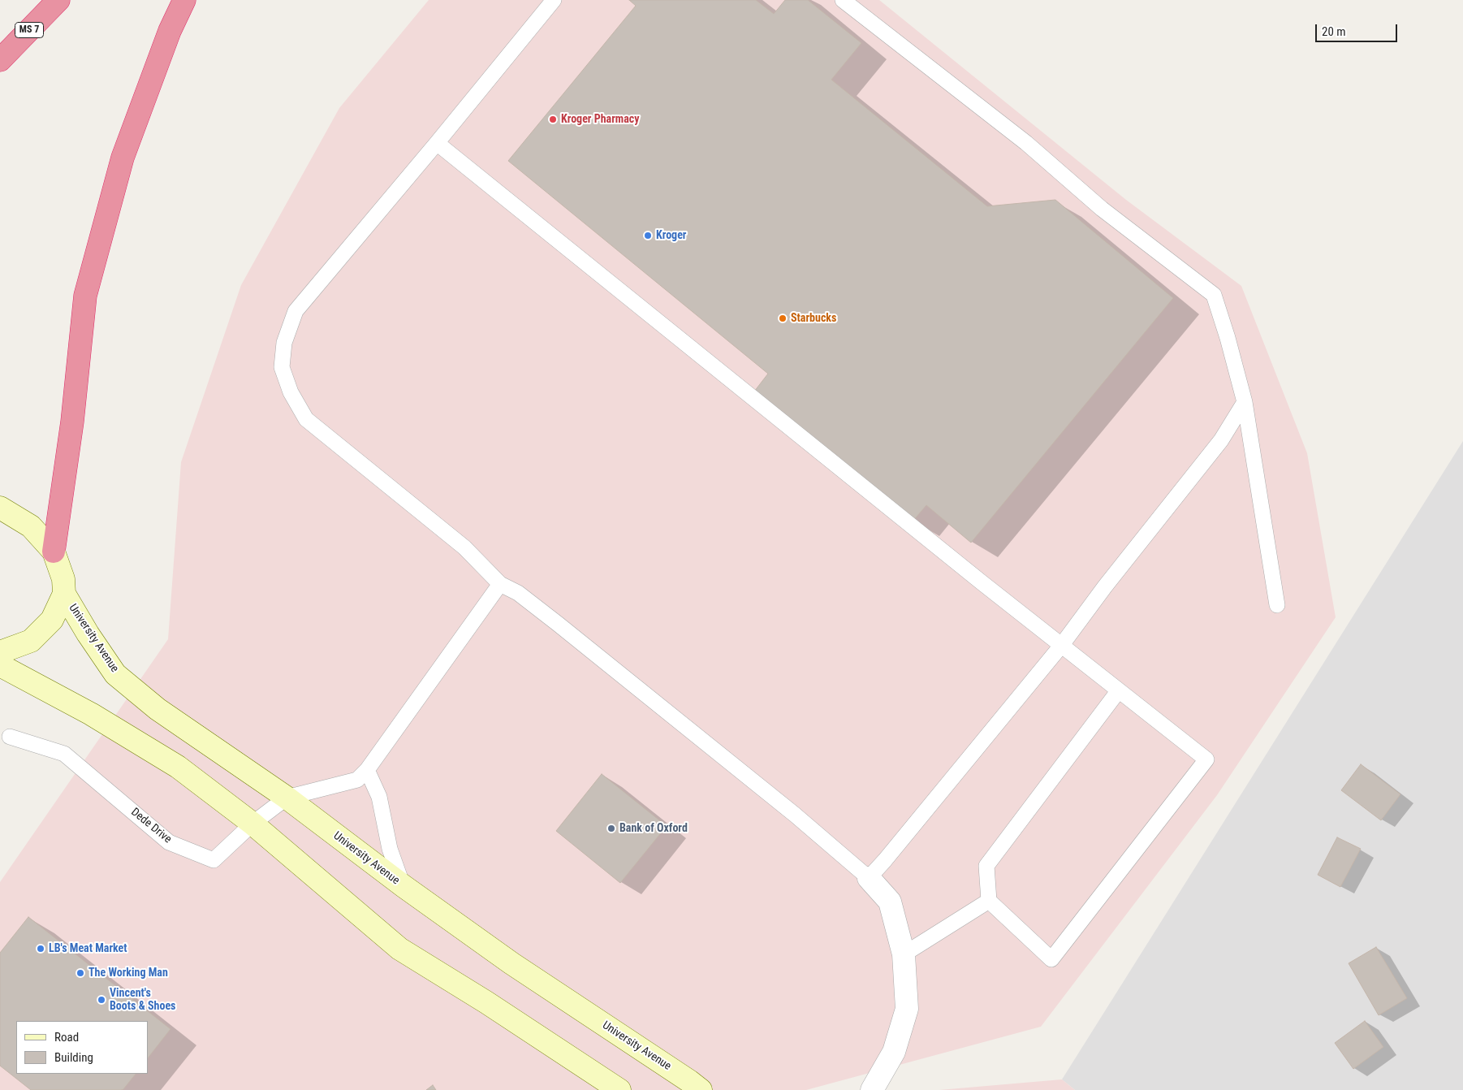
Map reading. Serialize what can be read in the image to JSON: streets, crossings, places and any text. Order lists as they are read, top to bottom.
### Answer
{
  "streets": {
    "highway": ["MS 7"],
    "main road": ["University Avenue"],
    "lane": ["Dede Drive"]
  },
  "crossings": [
    ["University Avenue", "Dede Drive"]
  ],
  "places": [
    "Kroger Pharmacy",
    "Kroger",
    "Starbucks",
    "Bank of Oxford",
    "LB's Meat Market",
    "The Working Man",
    "Vincent's Boots & Shoes"
  ],
  "legend": ["Road", "Building"],
  "scale_bar": "20 m"
}
